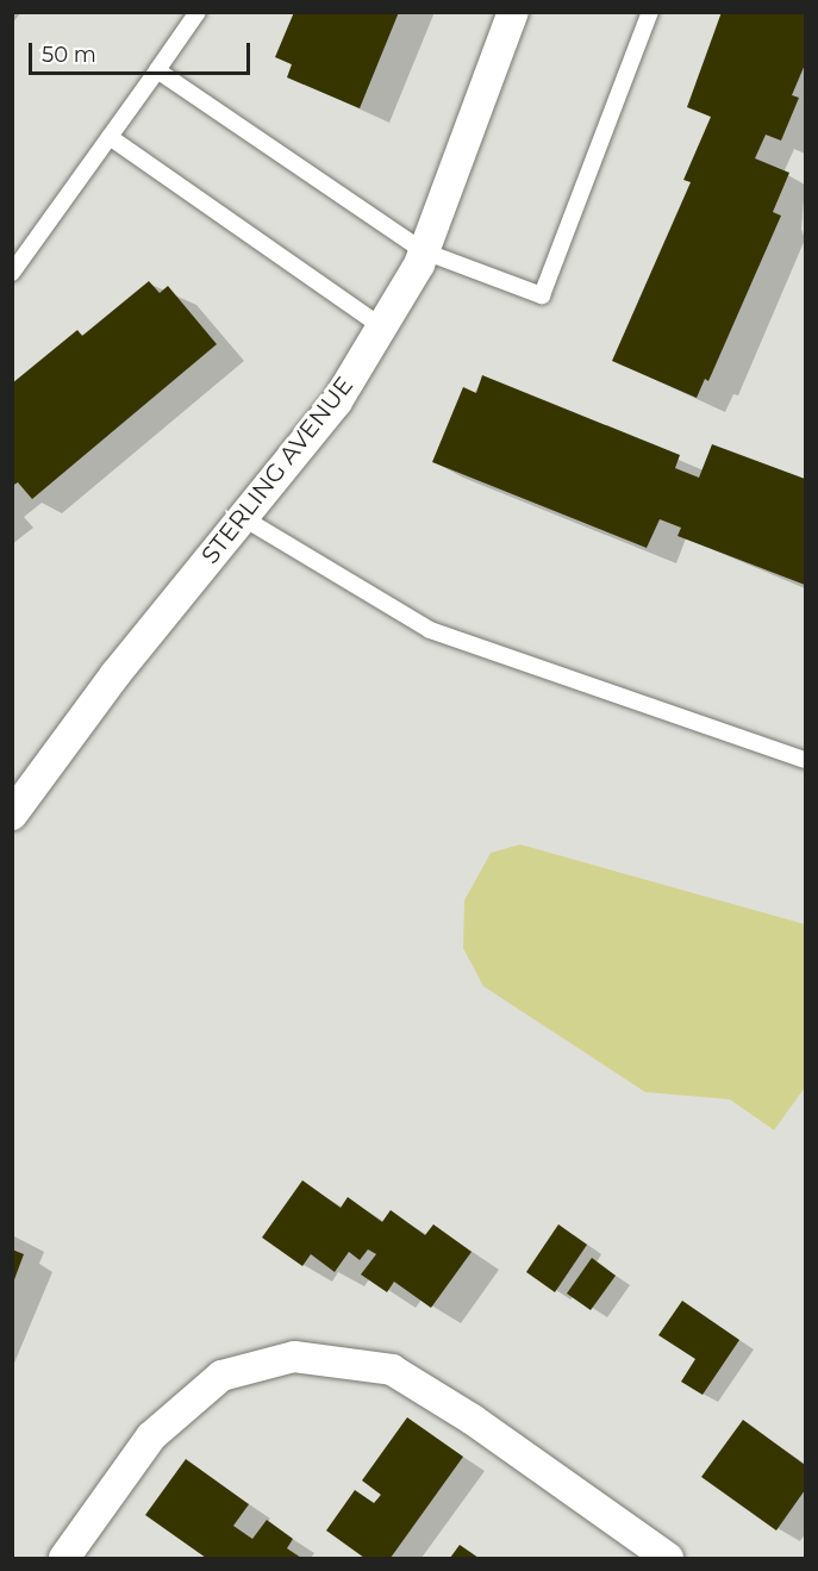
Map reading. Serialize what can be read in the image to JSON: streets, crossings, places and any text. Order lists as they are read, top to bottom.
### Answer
{
  "streets": {
    "street": ["STERLING AVENUE"]
  },
  "scale_bar": "50 m"
}
